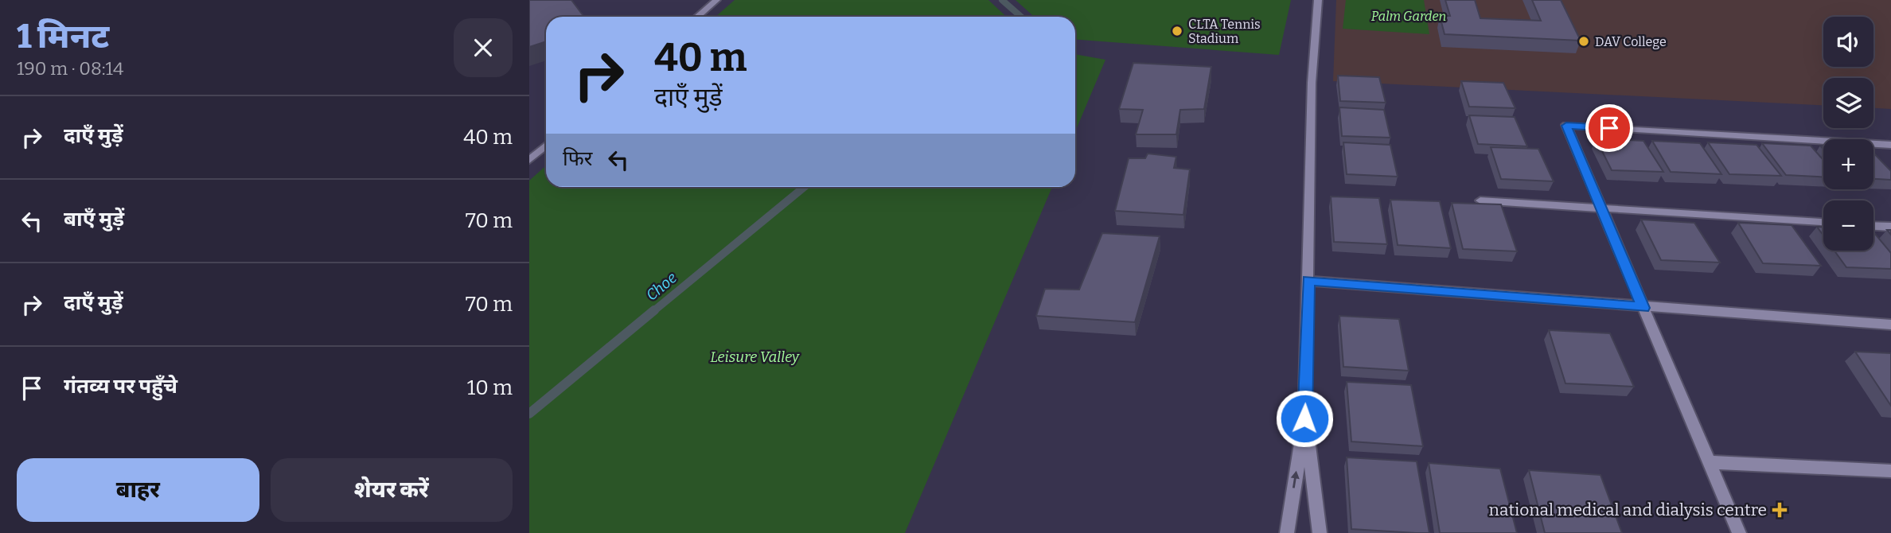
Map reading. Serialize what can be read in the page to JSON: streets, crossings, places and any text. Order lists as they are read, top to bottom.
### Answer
{
  "water": ["Choe"],
  "parks": ["Palm Garden", "Leisure Valley"],
  "places": {
    "other": ["CLTA Tennis Stadium", "DAV College"],
    "health": ["national medical and dialysis centre"]
  },
  "page": {
    "heading": ["1 मिनट", "190 m · 08:14"],
    "map_buttons": ["+", "−"],
    "turn": ["40 m", "दाएँ मुड़ें"],
    "list": [
      {
        "name": "दाएँ मुड़ें",
        "value": "40 m"
      },
      {
        "name": "बाएँ मुड़ें",
        "value": "70 m"
      },
      {
        "name": "दाएँ मुड़ें",
        "value": "70 m"
      },
      {
        "name": "गंतव्य पर पहुँचे",
        "value": "10 m"
      }
    ],
    "then": "फिर",
    "buttons": ["बाहर", "शेयर करें"]
  }
}
